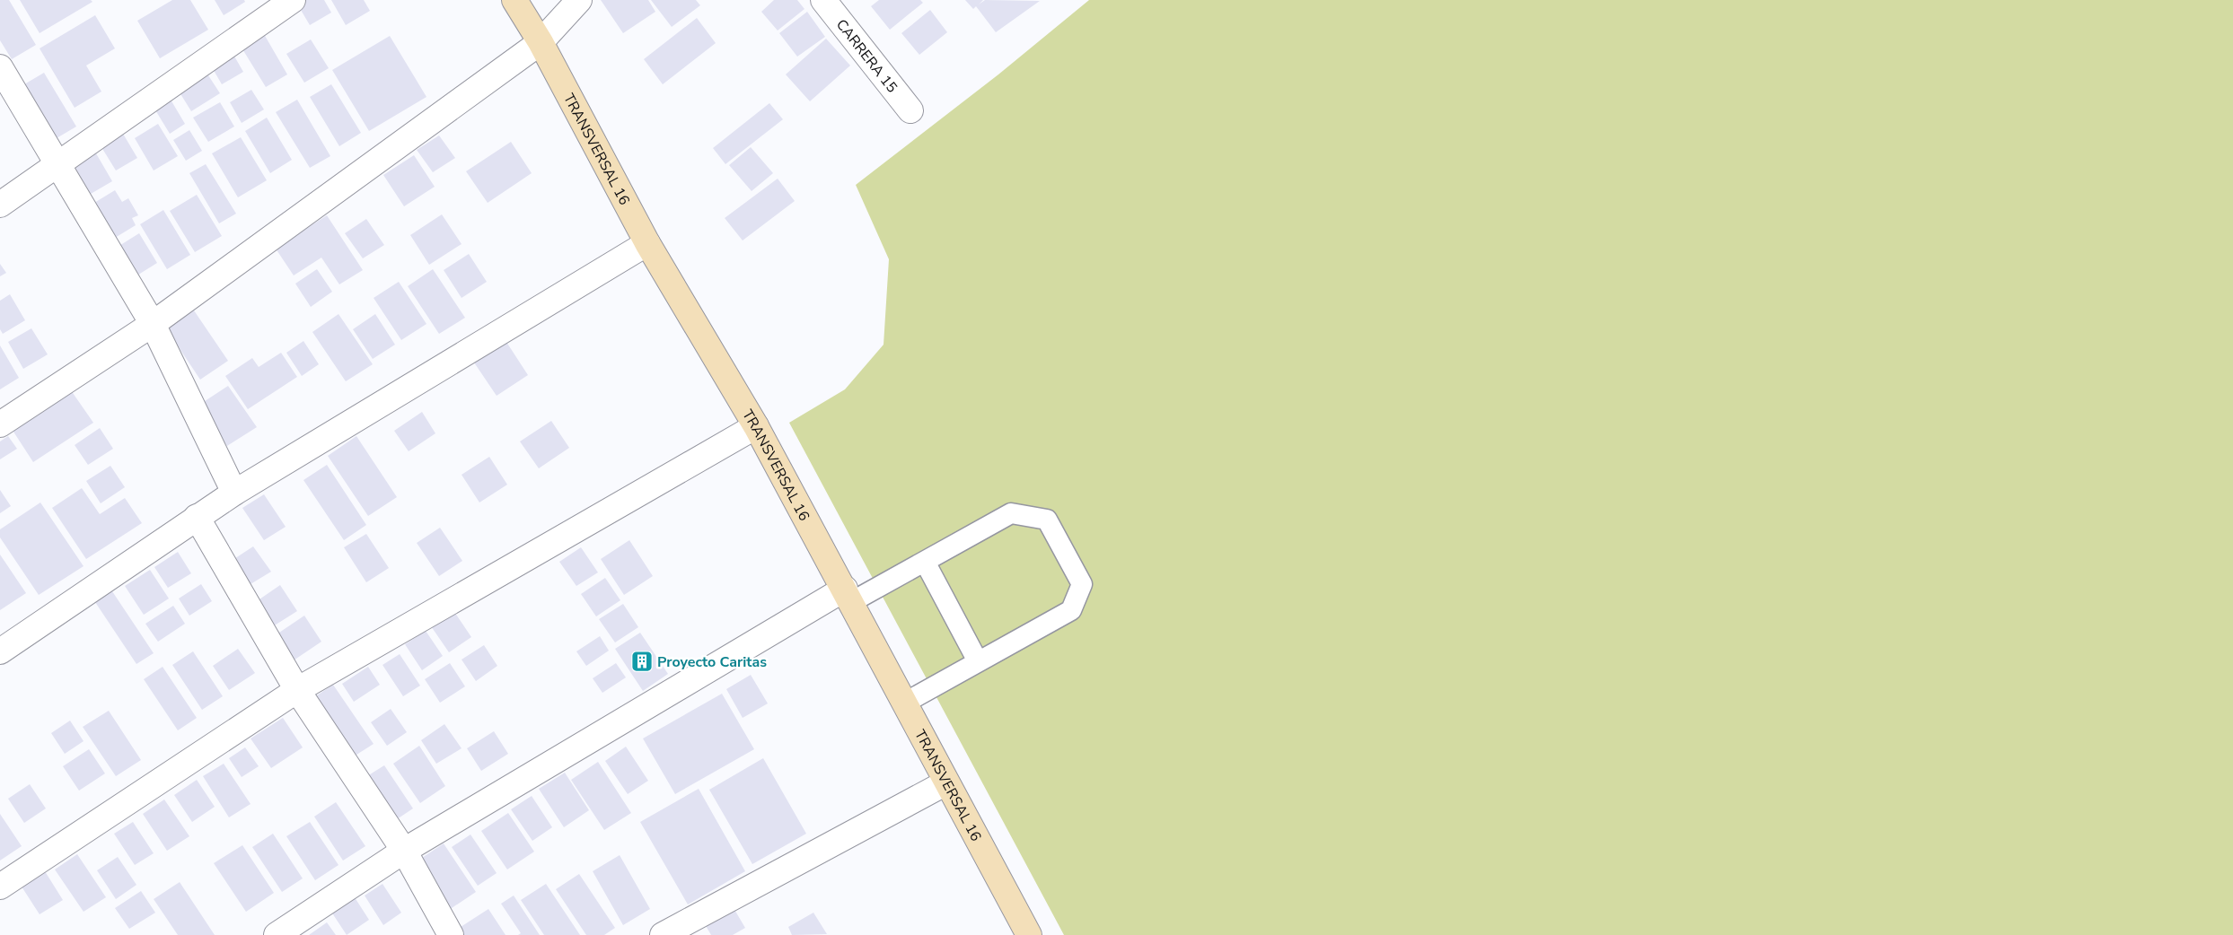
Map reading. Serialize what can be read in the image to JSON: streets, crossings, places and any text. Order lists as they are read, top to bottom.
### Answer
{
  "streets": {
    "main road": ["TRANSVERSAL 16"],
    "street": ["CARRERA 15"]
  },
  "places": {
    "building": ["Proyecto Caritas"]
  }
}
